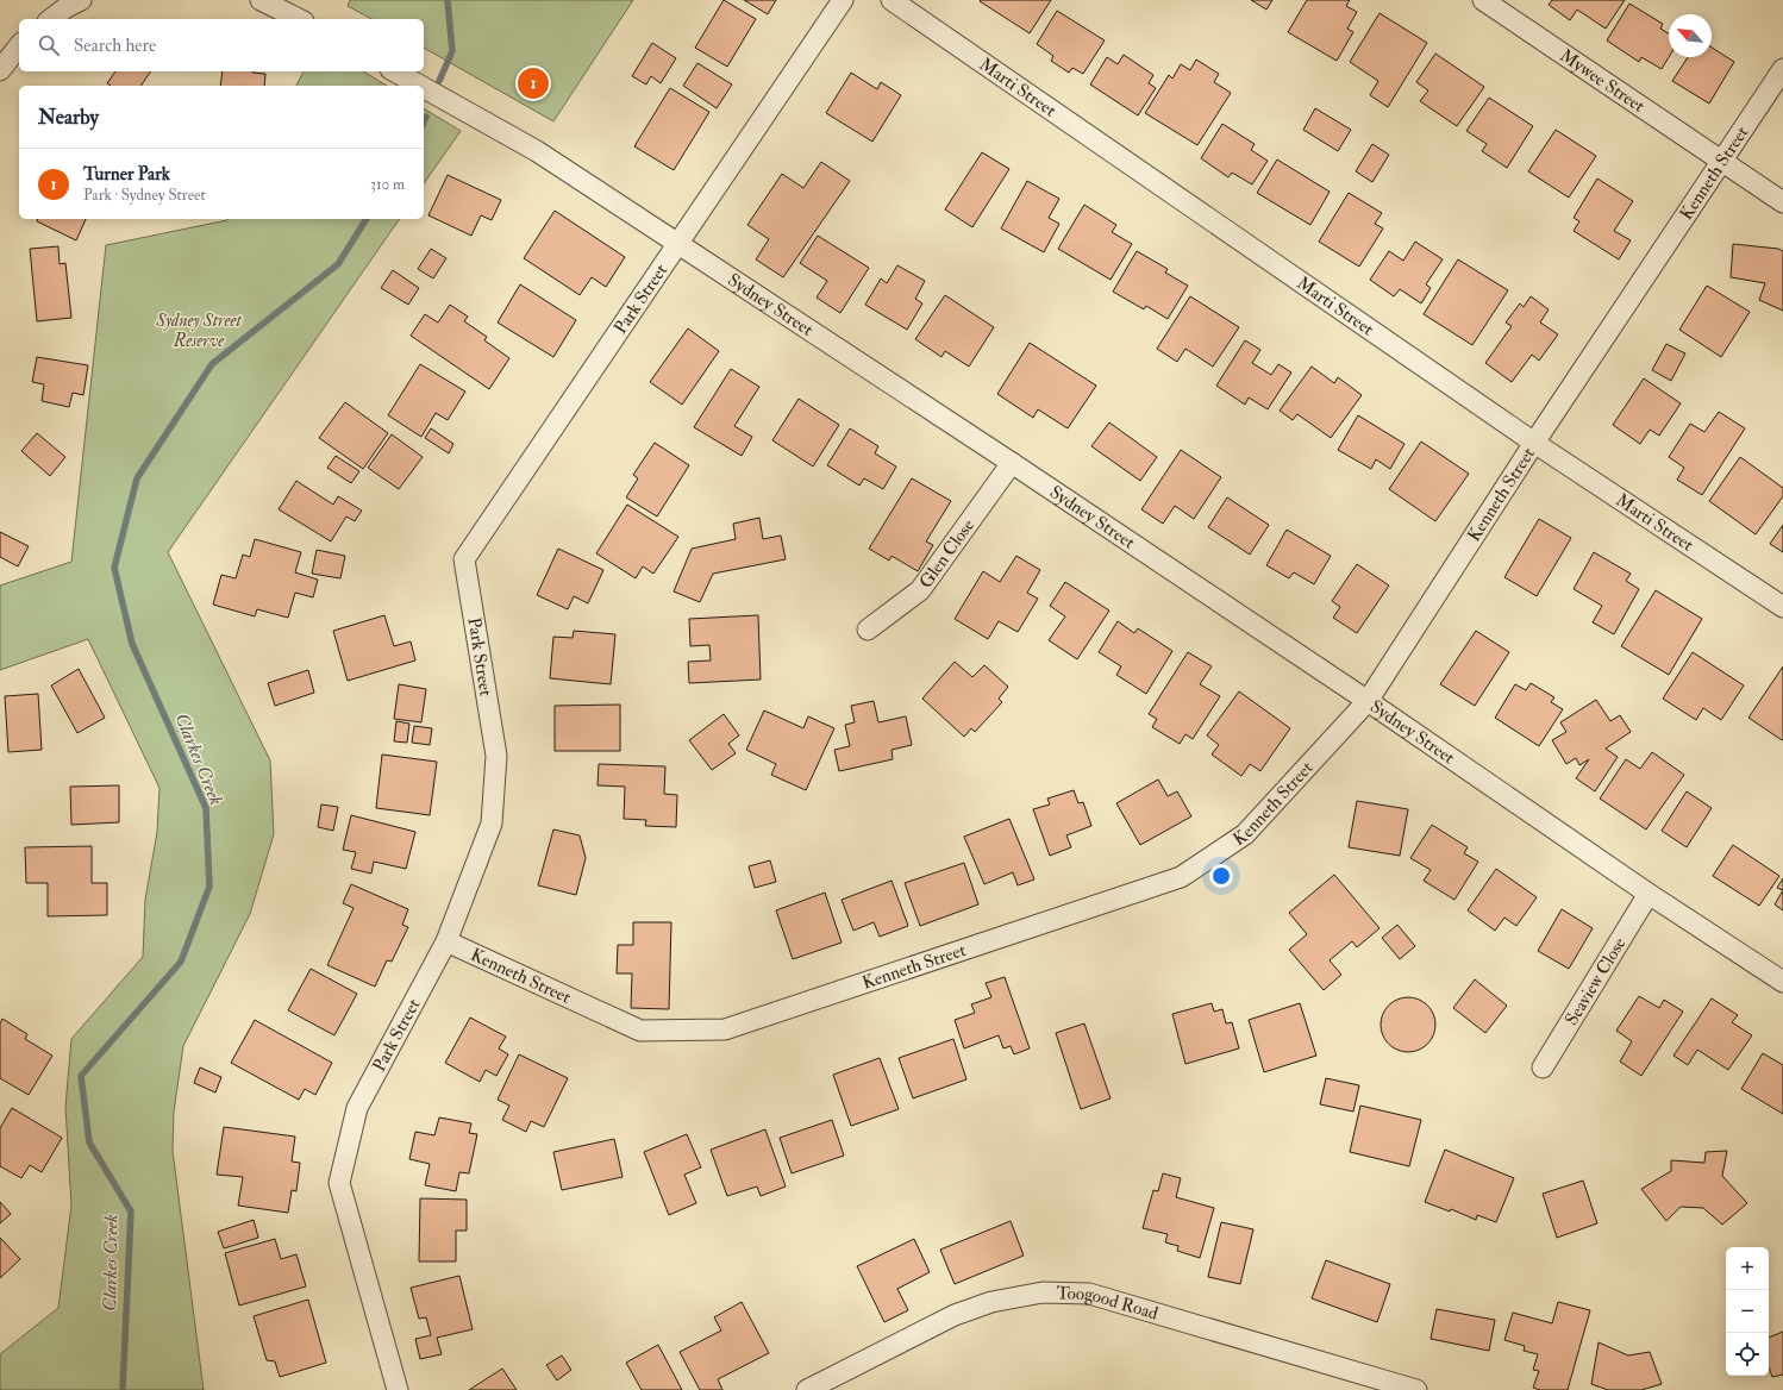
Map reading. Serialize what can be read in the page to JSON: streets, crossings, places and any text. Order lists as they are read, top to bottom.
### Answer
{
  "streets": {
    "street": [
      "Mywee Street",
      "Marti Street",
      "Kenneth Street",
      "Park Street",
      "Sydney Street",
      "Glen Close",
      "Seaview Close",
      "Toogood Road"
    ]
  },
  "crossings": [
    ["Mywee Street", "Kenneth Street"],
    ["Marti Street", "Kenneth Street"],
    ["Kenneth Street", "Park Street"],
    ["Kenneth Street", "Sydney Street"],
    ["Park Street", "Sydney Street"],
    ["Sydney Street", "Glen Close"],
    ["Sydney Street", "Seaview Close"]
  ],
  "water": ["Clarkes Creek"],
  "parks": ["Sydney Street Reserve"],
  "north": "top left",
  "page": {
    "search": "Search here",
    "pins": "1",
    "heading": "Nearby",
    "list": [
      {
        "mark": "1",
        "name": "Turner Park",
        "note": "Park · Sydney Street",
        "value": "310 m"
      }
    ],
    "map_buttons": ["+", "−"]
  }
}
